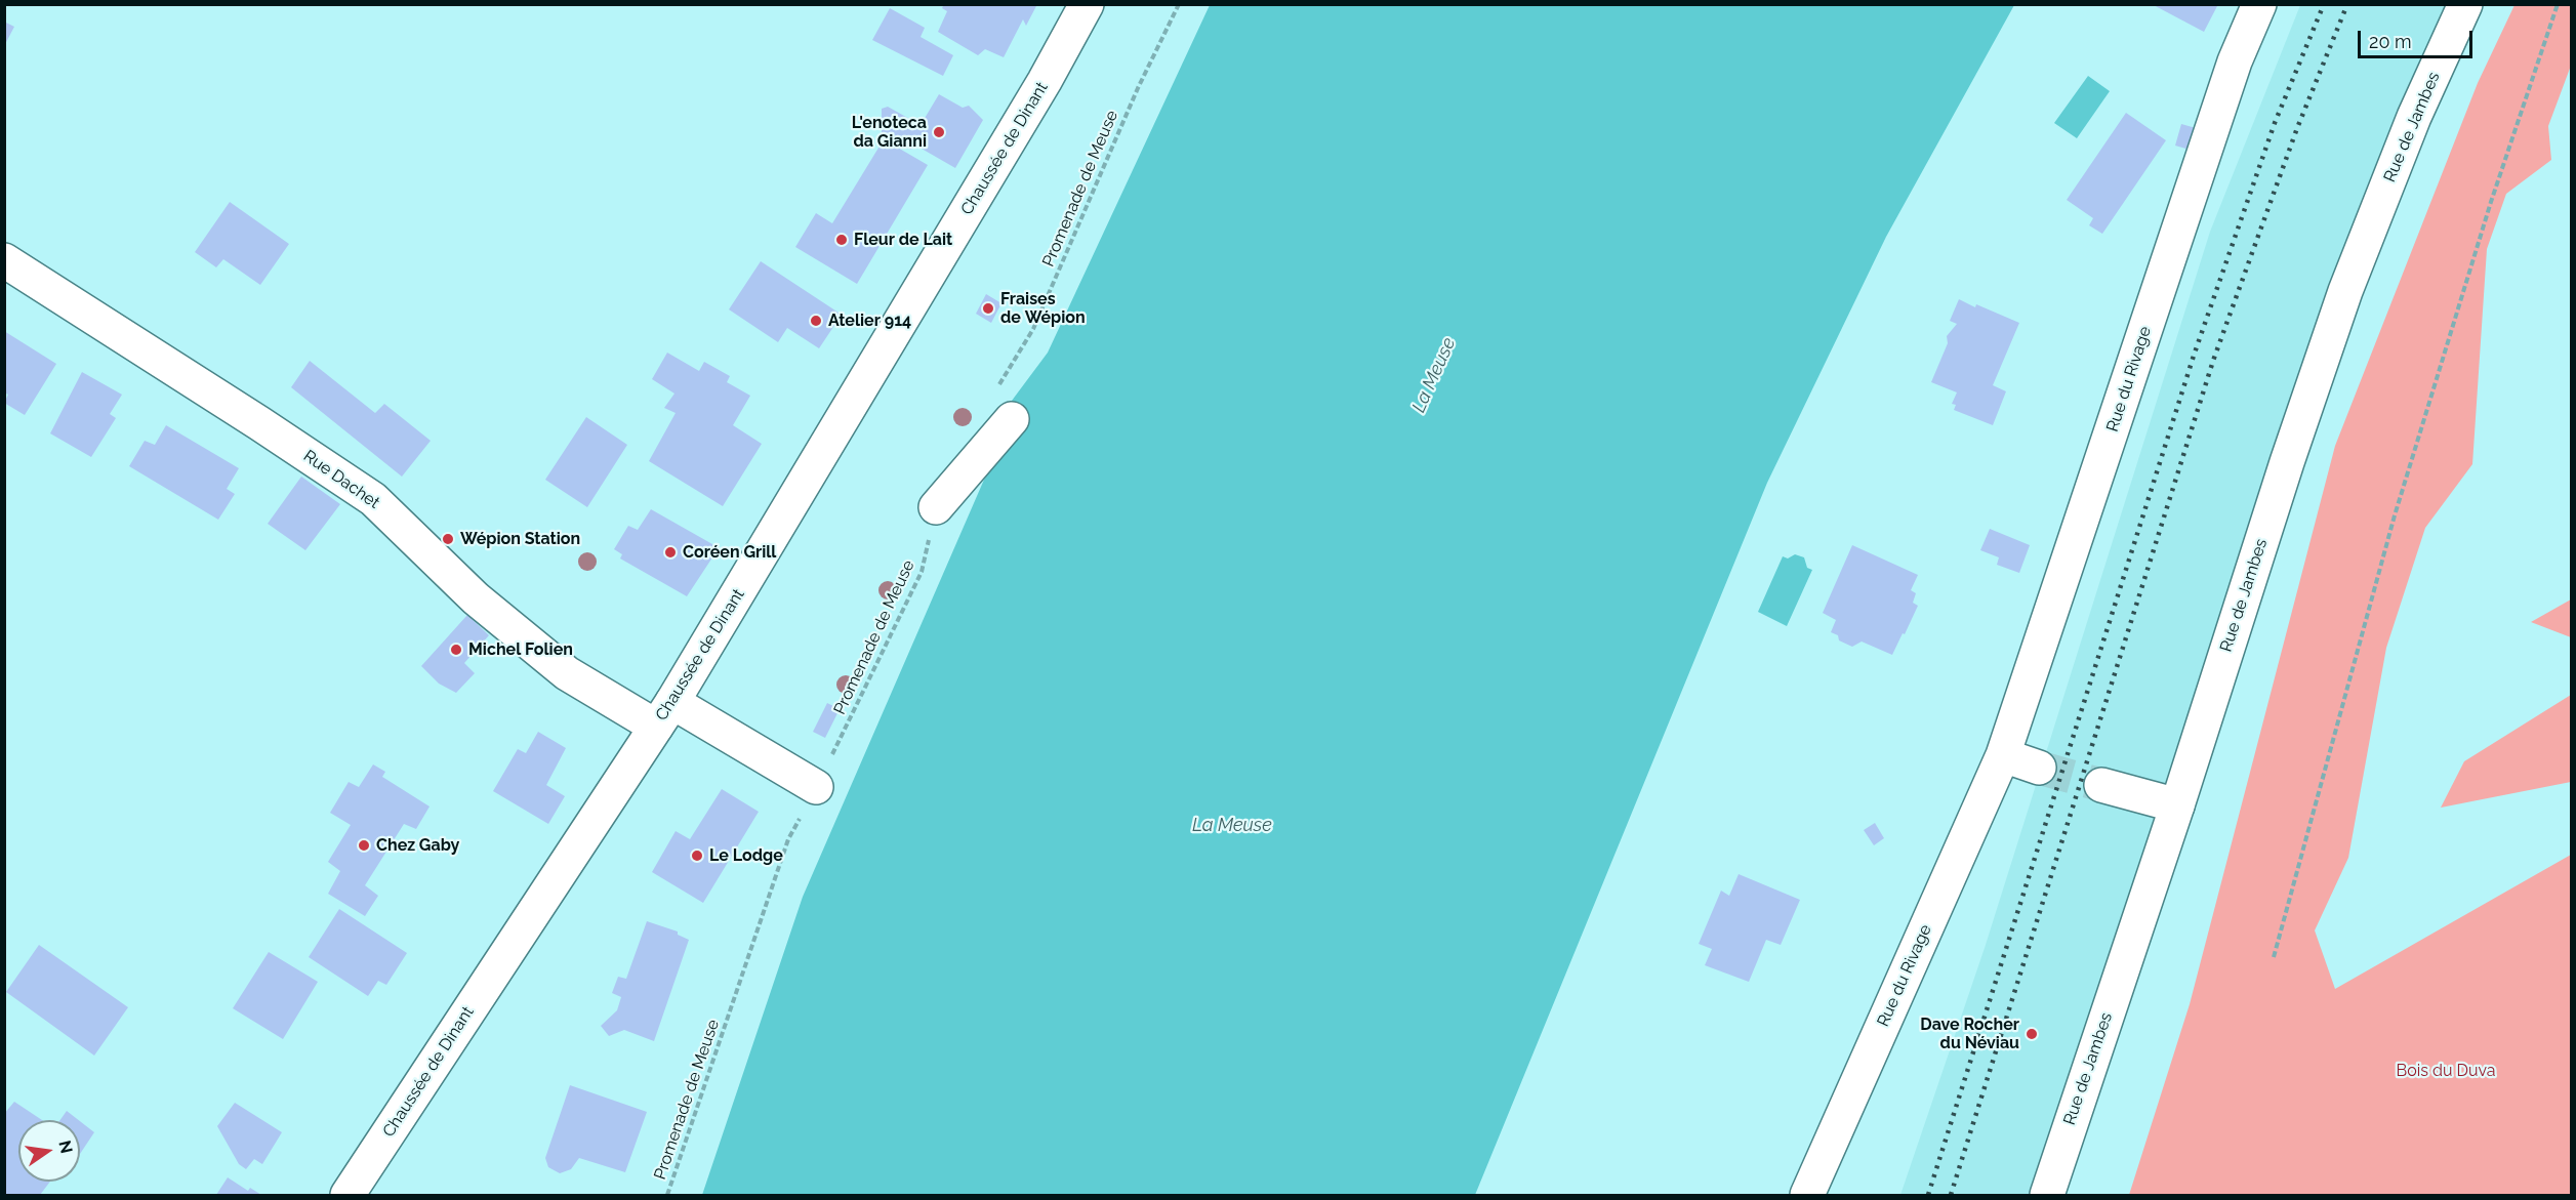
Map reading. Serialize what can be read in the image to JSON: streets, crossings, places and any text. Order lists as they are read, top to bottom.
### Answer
{
  "streets": {
    "main road": [
      "Rue de Jambes",
      "Chaussée de Dinant",
      "Rue du Rivage",
      "Rue Dachet"
    ],
    "path": ["Promenade de Meuse"]
  },
  "crossings": [
    ["Chaussée de Dinant", "Rue Dachet"],
    ["Promenade de Meuse", "Rue Dachet"]
  ],
  "water": ["La Meuse"],
  "parks": ["Bois du Duva"],
  "places": [
    "L'enoteca da Gianni",
    "Fleur de Lait",
    "Fraises de Wépion",
    "Atelier 914",
    "Wépion Station",
    "Coréen Grill",
    "Michel Folien",
    "Chez Gaby",
    "Le Lodge",
    "Dave Rocher du Néviau"
  ],
  "scale_bar": "20 m",
  "north": "right"
}
